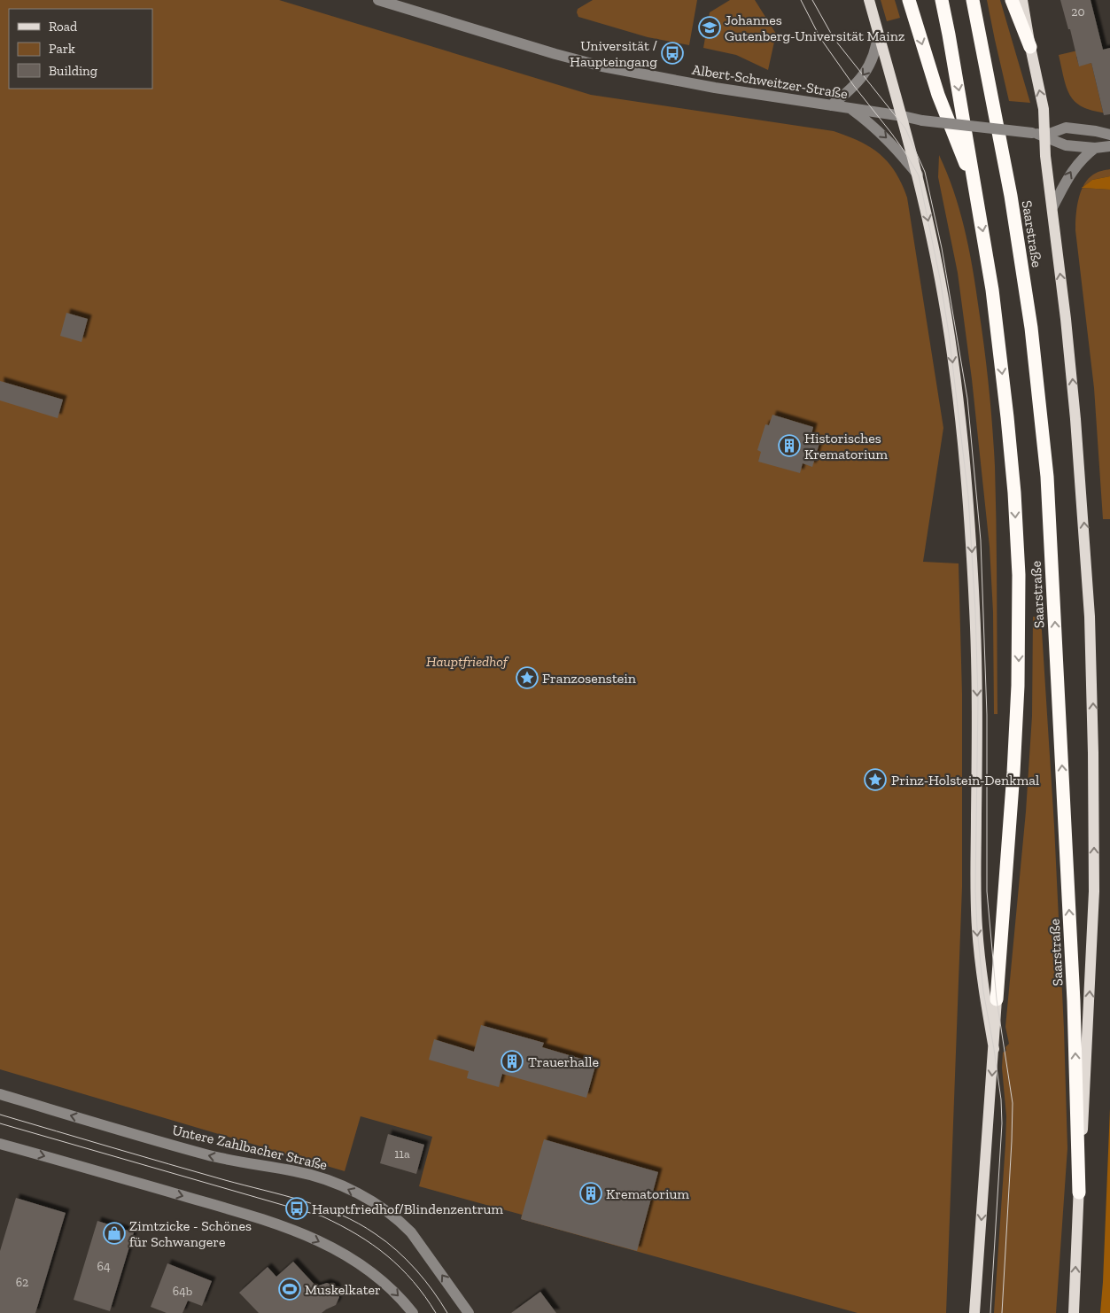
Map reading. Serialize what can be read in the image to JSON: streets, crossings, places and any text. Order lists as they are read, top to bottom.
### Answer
{
  "streets": {
    "highway": ["Saarstraße"],
    "street": ["Albert-Schweitzer-Straße", "Untere Zahlbacher Straße"]
  },
  "crossings": [
    ["Albert-Schweitzer-Straße", "Saarstraße"]
  ],
  "parks": ["Hauptfriedhof"],
  "places": {
    "school or university": ["Johannes Gutenberg-Universität Mainz"],
    "bus stop": ["Universität / Haupteingang", "Hauptfriedhof/Blindenzentrum"],
    "building": ["Historisches Krematorium", "Trauerhalle", "Krematorium"],
    "place": ["Franzosenstein", "Prinz-Holstein-Denkmal"],
    "shop": ["Zimtzicke - Schönes für Schwangere"],
    "sports": ["Muskelkater"]
  },
  "house_numbers": [
    "20",
    "11a",
    "64",
    "62",
    "64b"
  ],
  "legend": ["Road", "Park", "Building"]
}
